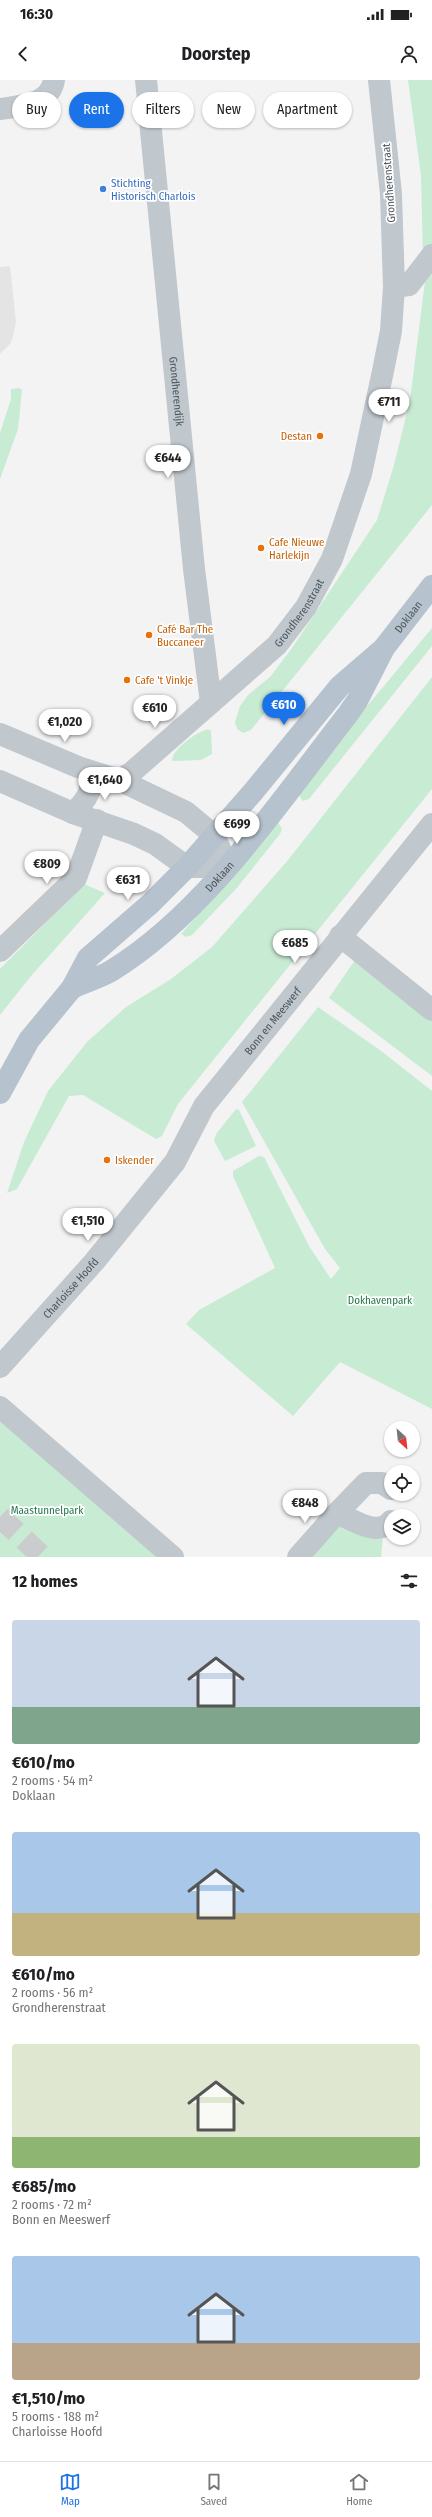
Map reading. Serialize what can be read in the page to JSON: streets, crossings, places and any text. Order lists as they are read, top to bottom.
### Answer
{
  "streets": {
    "main road": ["Doklaan"],
    "street": [
      "Grondherenstraat",
      "Grondherendijk",
      "Bonn en Meeswerf",
      "Charloisse Hoofd"
    ]
  },
  "crossings": [
    ["Grondherenstraat", "Grondherendijk"],
    ["Bonn en Meeswerf", "Charloisse Hoofd"]
  ],
  "parks": ["Dokhavenpark", "Maastunnelpark"],
  "places": [
    "Stichting Historisch Charlois",
    "Destan",
    "Cafe Nieuwe Harlekijn",
    "Café Bar The Buccaneer",
    "Cafe 't Vinkje",
    "Iskender"
  ],
  "north": "bottom right",
  "page": {
    "status": "16:30",
    "header": "Doorstep",
    "chip": [
      "Buy",
      "Rent",
      "Filters",
      "New",
      "Apartment"
    ],
    "price": [
      "€711",
      "€644",
      "€610",
      "€610",
      "€1,020",
      "€1,640",
      "€699",
      "€809",
      "€631",
      "€685",
      "€1,510",
      "€848"
    ],
    "heading": "12 homes",
    "list": [
      {
        "name": "€610/mo",
        "note": "2 rooms · 54 m² · Doklaan"
      },
      {
        "name": "€610/mo",
        "note": "2 rooms · 56 m² · Grondherenstraat"
      },
      {
        "name": "€685/mo",
        "note": "2 rooms · 72 m² · Bonn en Meeswerf"
      },
      {
        "name": "€1,510/mo",
        "note": "5 rooms · 188 m² · Charloisse Hoofd"
      }
    ],
    "tabs": ["Map", "Saved", "Home"]
  }
}
